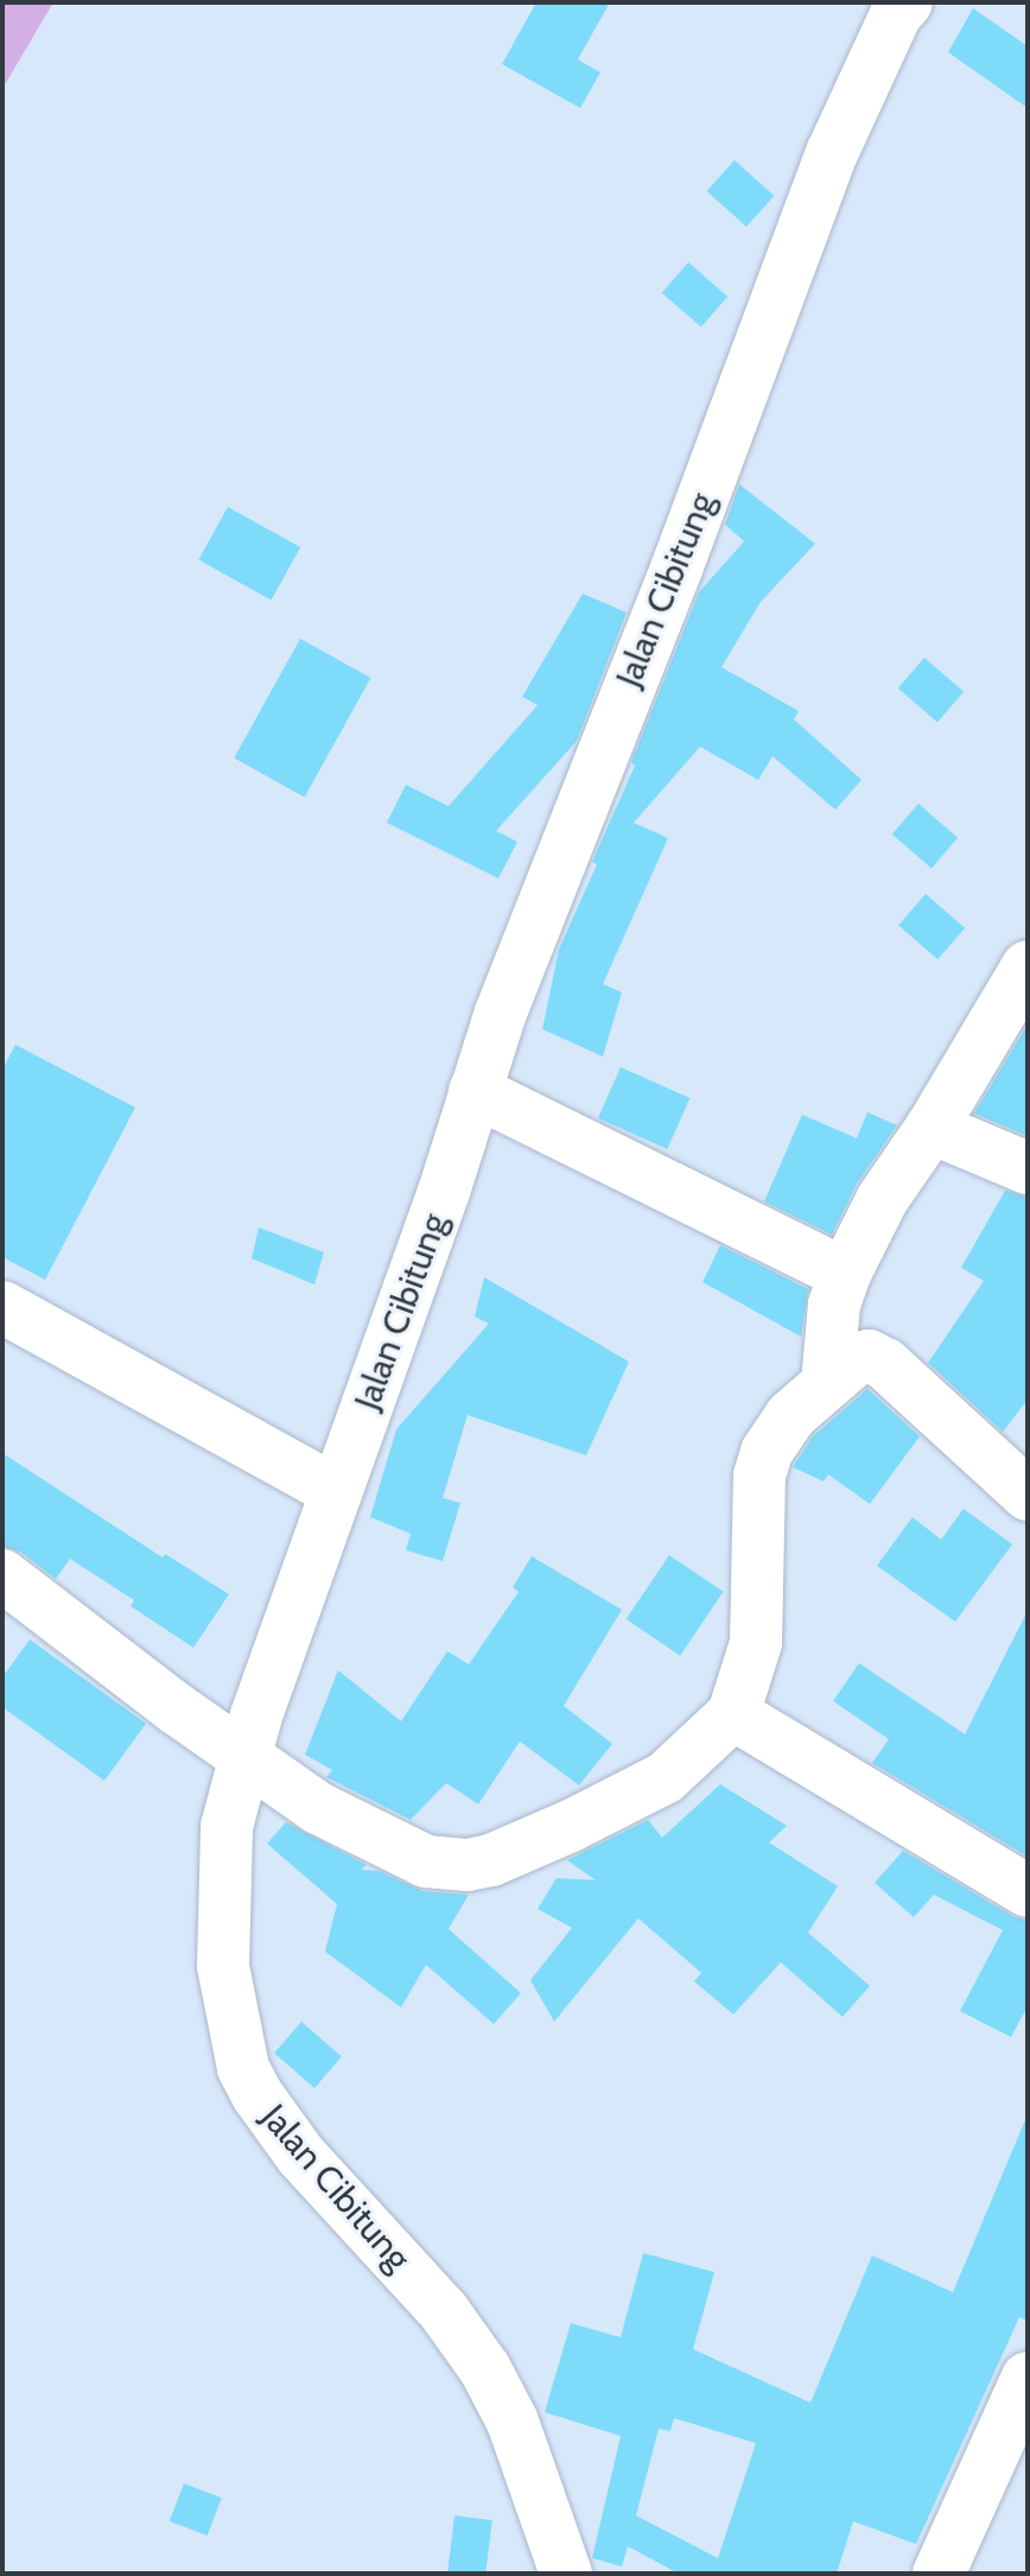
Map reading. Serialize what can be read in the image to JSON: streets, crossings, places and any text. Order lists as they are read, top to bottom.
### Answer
{
  "streets": {
    "street": ["Jalan Cibitung"]
  }
}
